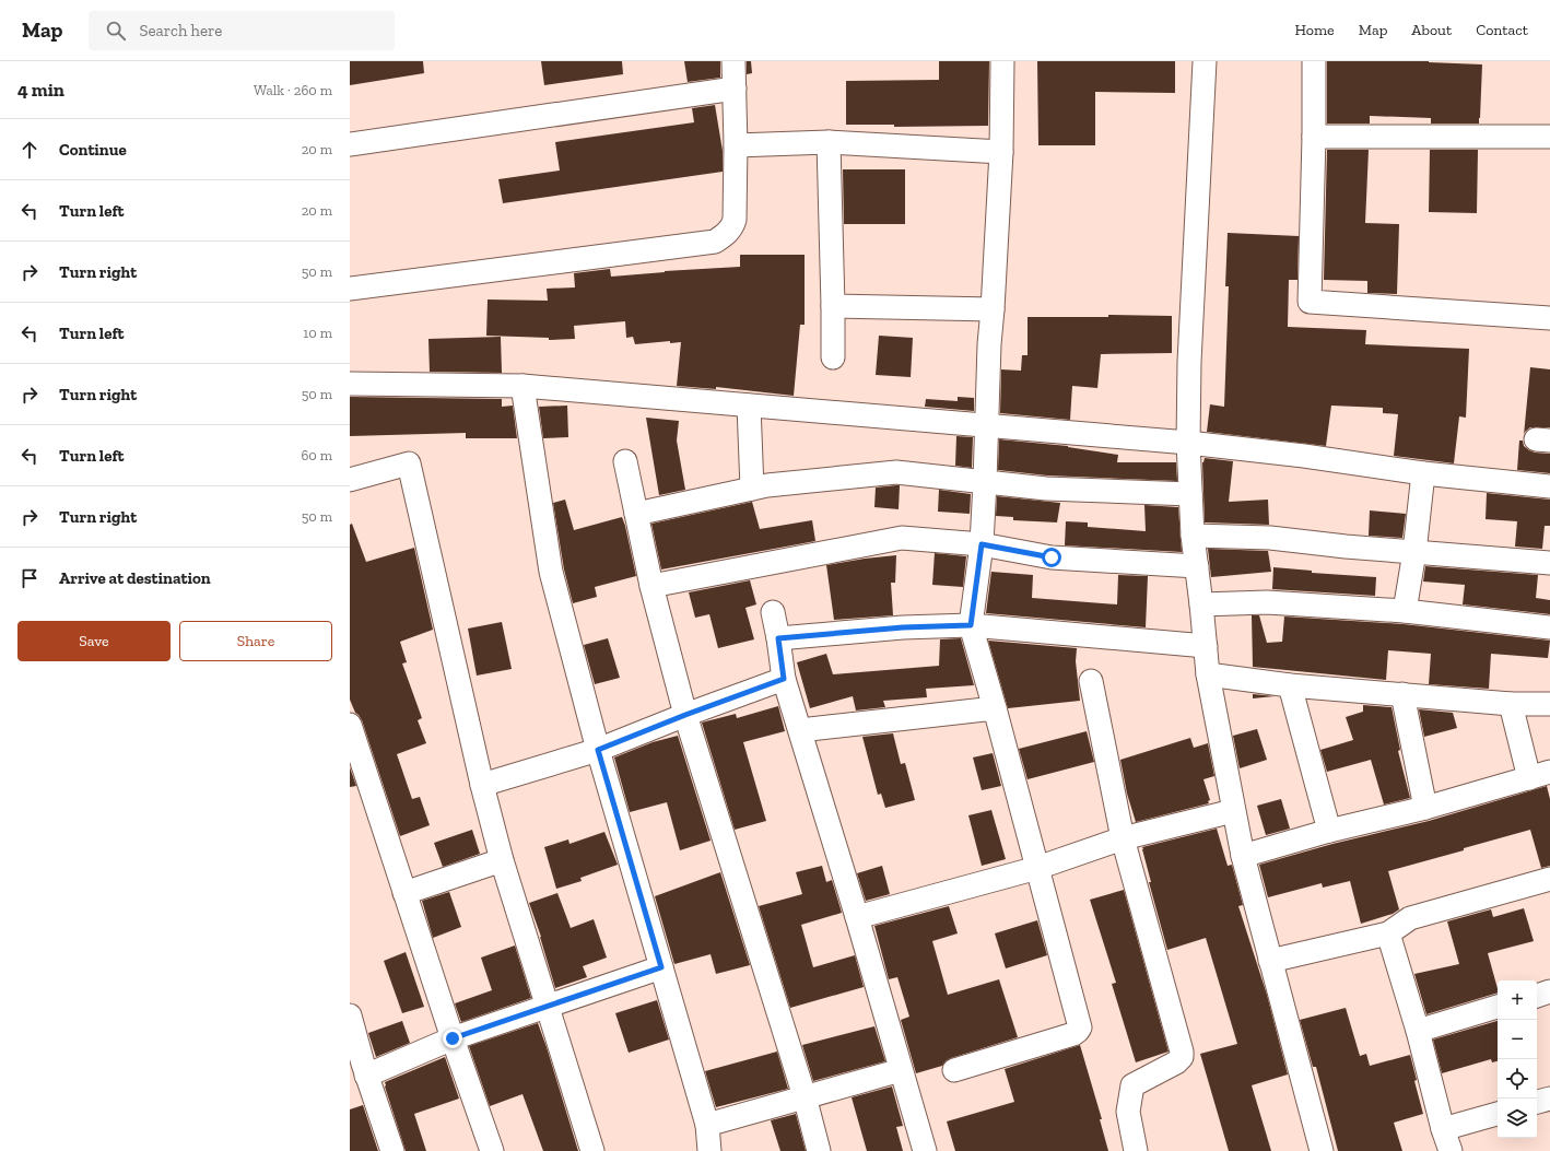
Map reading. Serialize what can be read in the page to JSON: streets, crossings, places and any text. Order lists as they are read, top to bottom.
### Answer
{
  "page": {
    "header": "Map",
    "search": "Search here",
    "nav": [
      "Home",
      "Map",
      "About",
      "Contact"
    ],
    "heading": ["4 min", "Walk · 260 m"],
    "list": [
      ["Continue", "20 m"],
      ["Turn left", "20 m"],
      ["Turn right", "50 m"],
      ["Turn left", "10 m"],
      ["Turn right", "50 m"],
      ["Turn left", "60 m"],
      ["Turn right", "50 m"],
      "Arrive at destination"
    ],
    "buttons": ["Save", "Share"],
    "map_buttons": ["+", "−"]
  }
}
